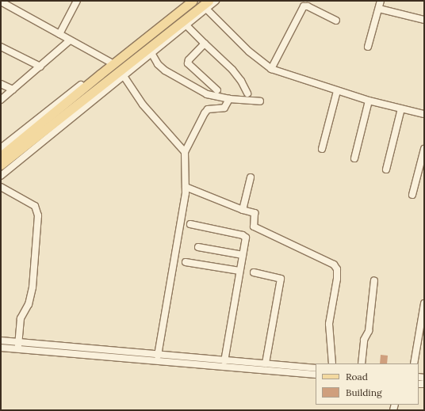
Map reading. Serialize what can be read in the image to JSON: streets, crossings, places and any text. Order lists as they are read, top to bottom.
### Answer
{
  "legend": ["Road", "Building"]
}
